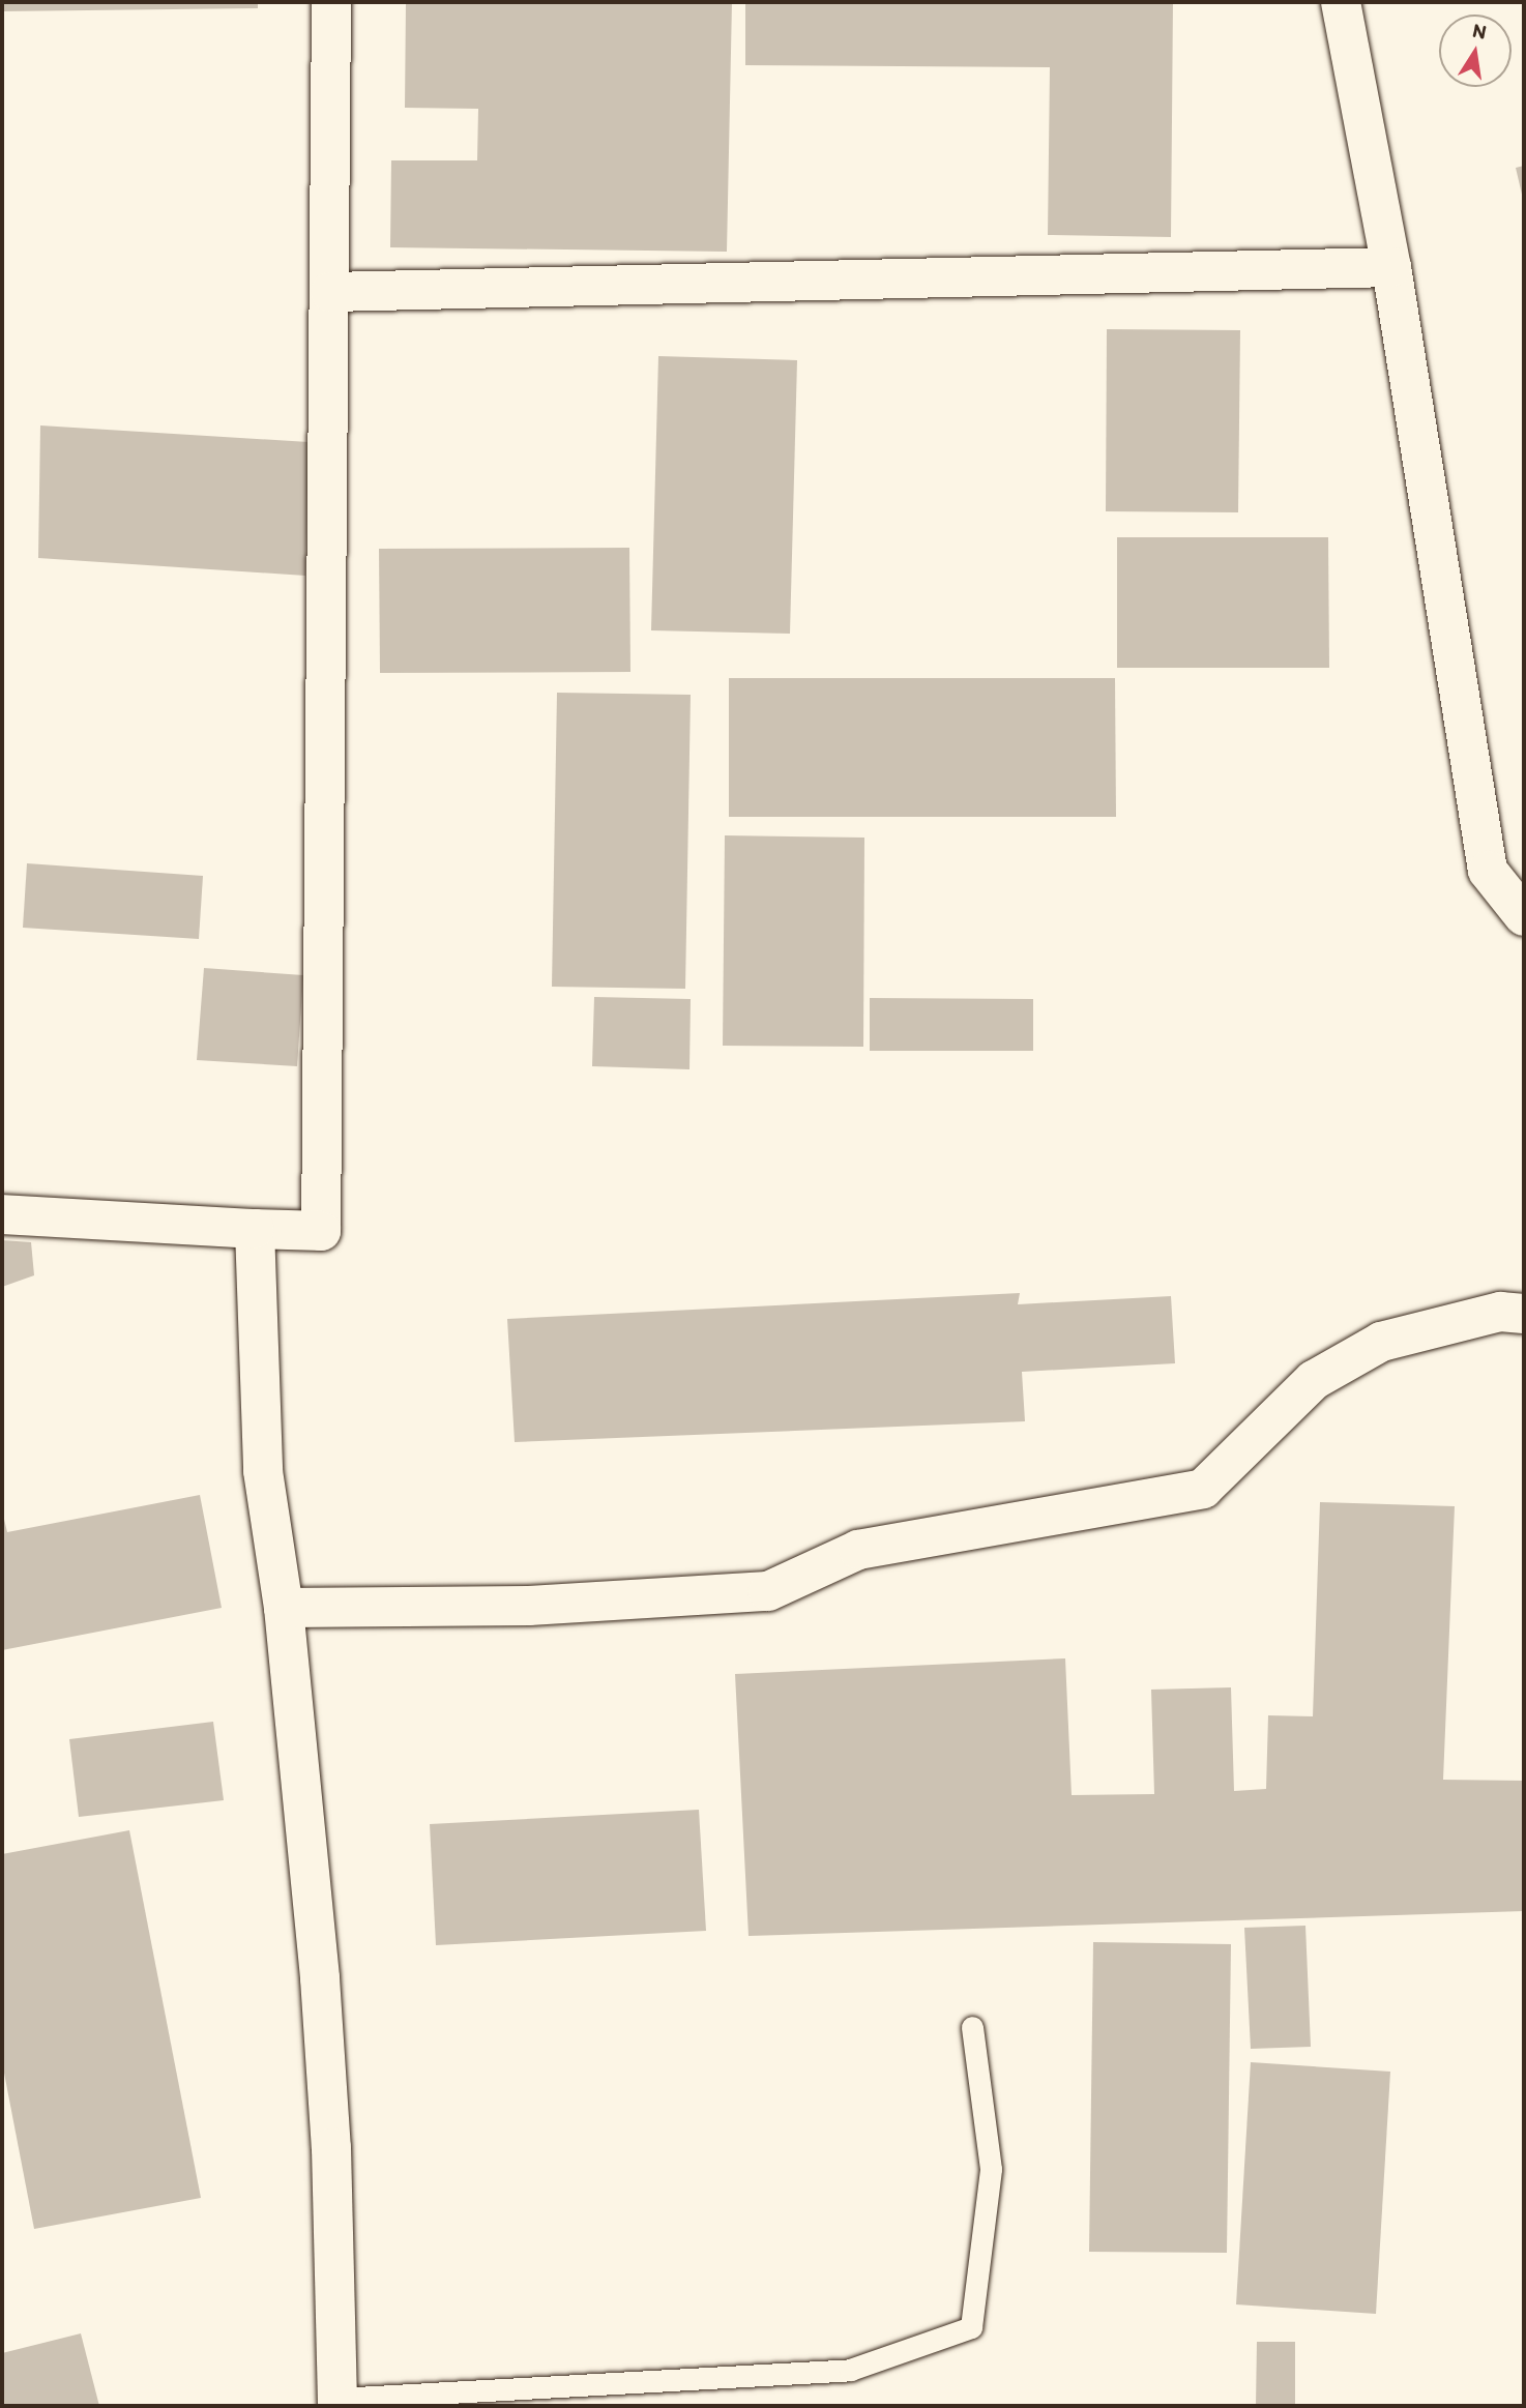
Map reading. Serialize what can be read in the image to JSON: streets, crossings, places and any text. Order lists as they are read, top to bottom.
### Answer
{
  "north": "top"
}
